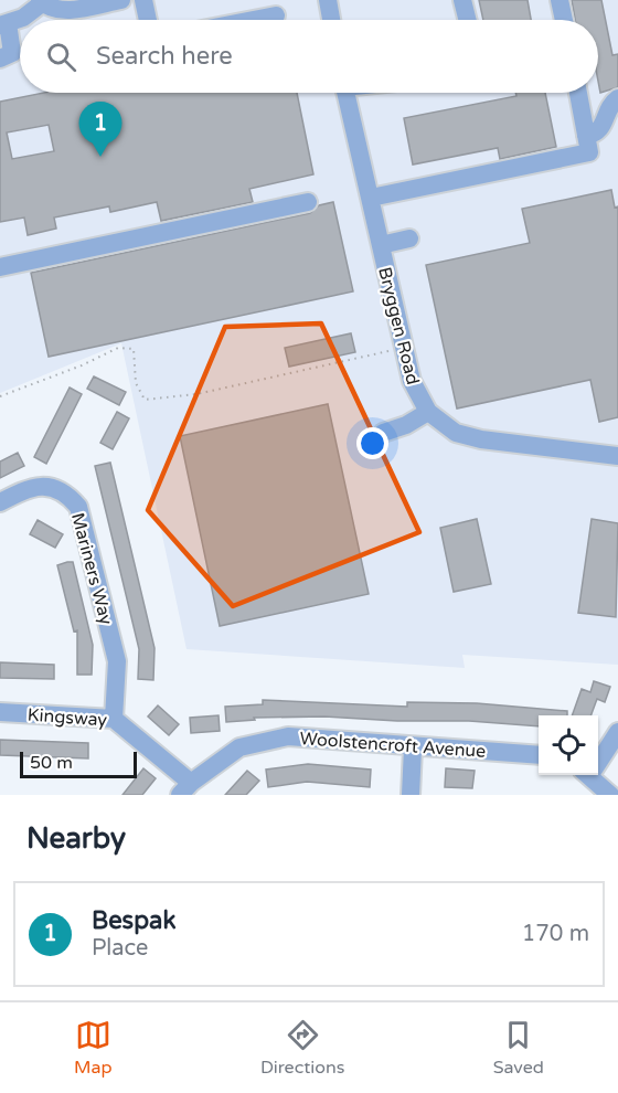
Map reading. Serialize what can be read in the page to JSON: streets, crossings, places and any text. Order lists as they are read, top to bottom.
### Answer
{
  "streets": {
    "street": [
      "Bryggen Road",
      "Mariners Way",
      "Kingsway",
      "Woolstencroft Avenue"
    ]
  },
  "crossings": [
    ["Mariners Way", "Kingsway"],
    ["Kingsway", "Woolstencroft Avenue"]
  ],
  "scale_bar": "50 m",
  "page": {
    "search": "Search here",
    "pins": "1",
    "scale": "50 m",
    "heading": "Nearby",
    "list": [
      {
        "mark": "1",
        "name": "Bespak",
        "note": "Place",
        "value": "170 m"
      }
    ],
    "nav": ["Map", "Directions", "Saved"]
  }
}
